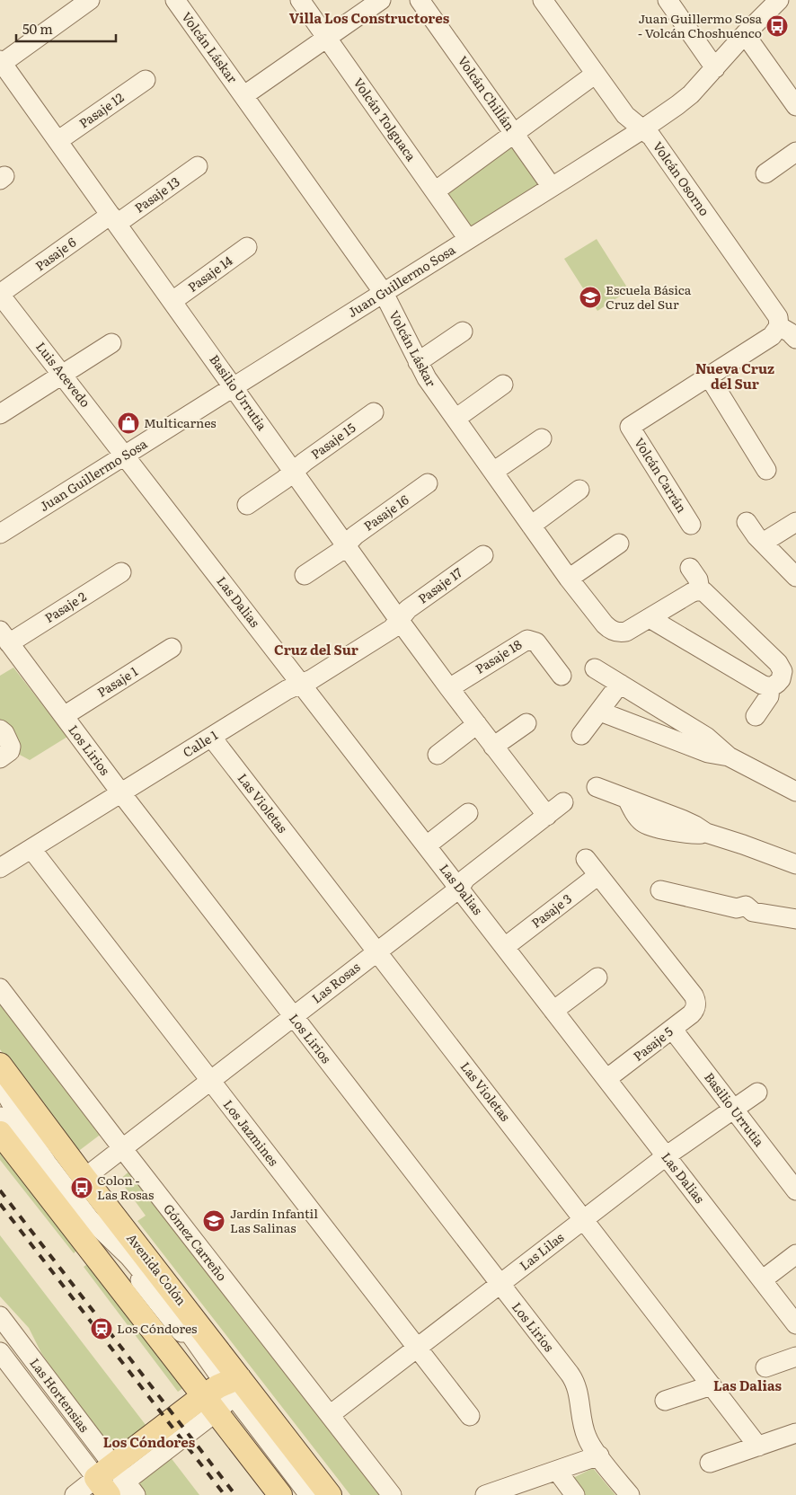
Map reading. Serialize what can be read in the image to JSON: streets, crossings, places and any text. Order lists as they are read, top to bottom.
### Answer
{
  "streets": {
    "main road": ["Avenida Colón"],
    "street": [
      "Volcán Láskar",
      "Volcán Chillán",
      "Pasaje 12",
      "Volcán Tolguaca",
      "Volcán Osorno",
      "Pasaje 13",
      "Pasaje 6",
      "Pasaje 14",
      "Juan Guillermo Sosa",
      "Luis Acevedo",
      "Basilio Urrutia",
      "Pasaje 15",
      "Volcán Carrán",
      "Pasaje 16",
      "Pasaje 17",
      "Las Dalias",
      "Pasaje 2",
      "Pasaje 18",
      "Pasaje 1",
      "Calle 1",
      "Los Lirios",
      "Las Violetas",
      "Pasaje 3",
      "Las Rosas",
      "Pasaje 5",
      "Los Jazmines",
      "Gómez Carreño",
      "Las Lilas",
      "Las Hortensias"
    ]
  },
  "crossings": [
    ["Volcán Láskar", "Juan Guillermo Sosa"],
    ["Volcán Chillán", "Juan Guillermo Sosa"],
    ["Pasaje 12", "Basilio Urrutia"],
    ["Volcán Tolguaca", "Juan Guillermo Sosa"],
    ["Volcán Osorno", "Juan Guillermo Sosa"],
    ["Pasaje 13", "Pasaje 6"],
    ["Pasaje 13", "Basilio Urrutia"],
    ["Pasaje 6", "Luis Acevedo"],
    ["Pasaje 6", "Basilio Urrutia"],
    ["Pasaje 14", "Basilio Urrutia"],
    ["Juan Guillermo Sosa", "Luis Acevedo"],
    ["Juan Guillermo Sosa", "Basilio Urrutia"],
    ["Juan Guillermo Sosa", "Las Dalias"],
    ["Luis Acevedo", "Las Dalias"],
    ["Basilio Urrutia", "Pasaje 15"],
    ["Basilio Urrutia", "Pasaje 16"],
    ["Basilio Urrutia", "Pasaje 17"],
    ["Basilio Urrutia", "Pasaje 18"],
    ["Basilio Urrutia", "Calle 1"],
    ["Basilio Urrutia", "Las Rosas"],
    ["Basilio Urrutia", "Pasaje 5"],
    ["Basilio Urrutia", "Las Lilas"],
    ["Pasaje 17", "Calle 1"],
    ["Las Dalias", "Calle 1"],
    ["Las Dalias", "Pasaje 3"],
    ["Las Dalias", "Las Rosas"],
    ["Las Dalias", "Pasaje 5"],
    ["Las Dalias", "Las Lilas"],
    ["Pasaje 2", "Los Lirios"],
    ["Pasaje 1", "Los Lirios"],
    ["Calle 1", "Los Lirios"],
    ["Calle 1", "Las Violetas"],
    ["Calle 1", "Los Jazmines"],
    ["Los Lirios", "Las Rosas"],
    ["Los Lirios", "Las Lilas"],
    ["Las Violetas", "Las Rosas"],
    ["Las Violetas", "Las Lilas"],
    ["Pasaje 3", "Pasaje 5"],
    ["Las Rosas", "Los Jazmines"],
    ["Las Rosas", "Gómez Carreño"],
    ["Las Rosas", "Avenida Colón"],
    ["Los Jazmines", "Las Lilas"],
    ["Gómez Carreño", "Las Lilas"]
  ],
  "districts": [
    "Villa Los Constructores",
    "Nueva Cruz del Sur",
    "Cruz del Sur",
    "Las Dalias",
    "Los Cóndores"
  ],
  "places": {
    "bus stop": ["Juan Guillermo Sosa - Volcán Choshuenco", "Colon - Las Rosas"],
    "school or university": ["Escuela Básica Cruz del Sur", "Jardín Infantil Las Salinas"],
    "shop": ["Multicarnes"],
    "station": ["Los Cóndores"]
  },
  "scale_bar": "50 m"
}
